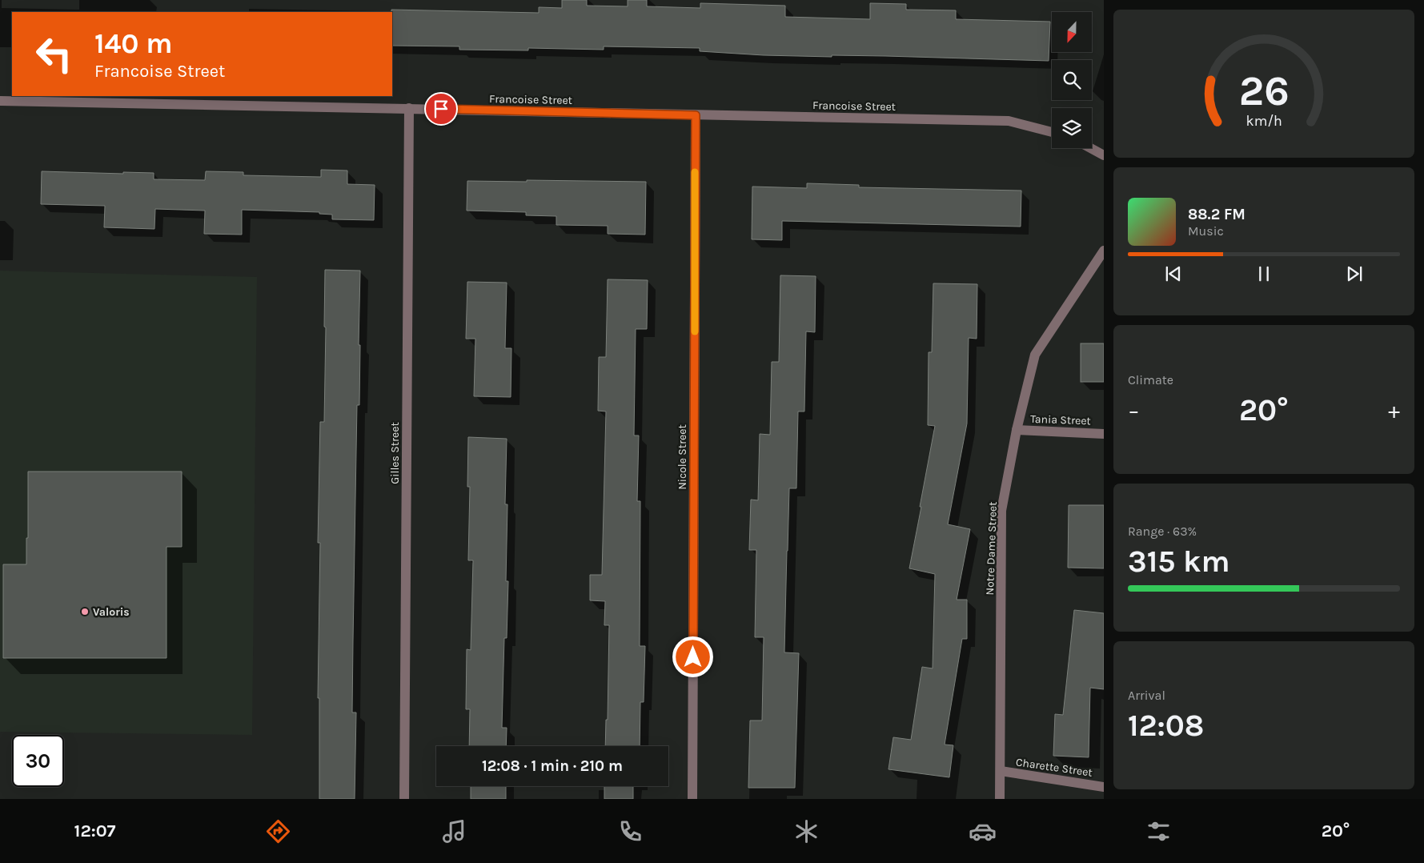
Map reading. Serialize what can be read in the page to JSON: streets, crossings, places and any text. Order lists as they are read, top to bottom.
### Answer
{
  "streets": {
    "street": [
      "Francoise Street",
      "Tania Street",
      "Gilles Street",
      "Nicole Street",
      "Notre Dame Street",
      "Charette Street"
    ]
  },
  "crossings": [
    ["Francoise Street", "Gilles Street"],
    ["Francoise Street", "Nicole Street"],
    ["Tania Street", "Notre Dame Street"],
    ["Notre Dame Street", "Charette Street"]
  ],
  "places": ["Valoris"],
  "north": "bottom",
  "page": {
    "turn": ["140 m", "Francoise Street"],
    "song": ["88.2 FM", "Music"],
    "tile": [
      "Climate",
      ["Range · 63%", "315 km"],
      ["Arrival", "12:08"]
    ],
    "heat": ["−", "20°", "+"],
    "limit": "30",
    "trip": "12:08 · 1 min · 210 m",
    "tabs": ["12:07", "20°"],
    "gauge": ["26", "km/h"]
  }
}
